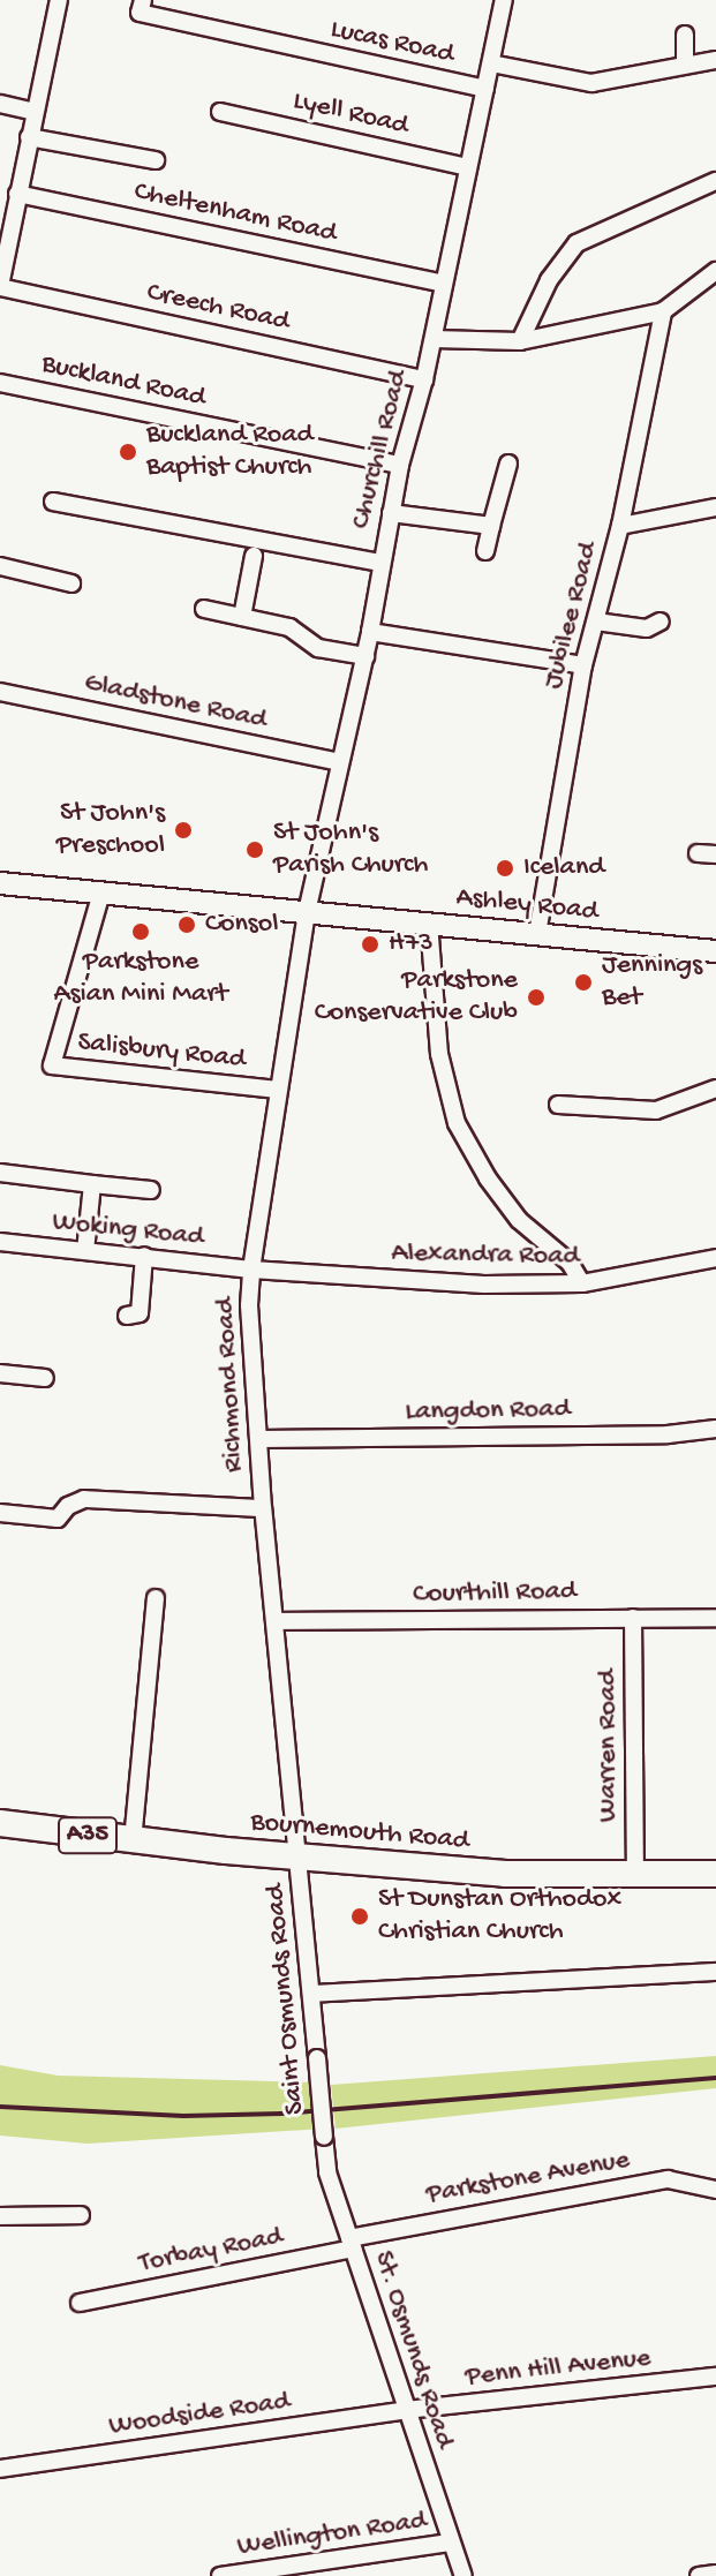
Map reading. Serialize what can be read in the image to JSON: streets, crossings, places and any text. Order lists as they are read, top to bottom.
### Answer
{
  "streets": {
    "highway": ["Bournemouth Road", "A35"],
    "main road": ["Ashley Road"],
    "street": [
      "Lucas Road",
      "Lyell Road",
      "Cheltenham Road",
      "Creech Road",
      "Buckland Road",
      "Churchill Road",
      "Jubilee Road",
      "Gladstone Road",
      "Salisbury Road",
      "Woking Road",
      "Alexandra Road",
      "Richmond Road",
      "Langdon Road",
      "Courthill Road",
      "Warren Road",
      "Saint Osmunds Road",
      "Parkstone Avenue",
      "Torbay Road",
      "St. Osmunds Road",
      "Penn Hill Avenue",
      "Woodside Road",
      "Wellington Road"
    ]
  },
  "crossings": [
    ["Lucas Road", "Churchill Road"],
    ["Lyell Road", "Churchill Road"],
    ["Cheltenham Road", "Churchill Road"],
    ["Creech Road", "Churchill Road"],
    ["Buckland Road", "Churchill Road"],
    ["Churchill Road", "Gladstone Road"],
    ["Churchill Road", "Ashley Road"],
    ["Churchill Road", "Richmond Road"],
    ["Jubilee Road", "Ashley Road"],
    ["Ashley Road", "Salisbury Road"],
    ["Ashley Road", "Richmond Road"],
    ["Salisbury Road", "Richmond Road"],
    ["Woking Road", "Alexandra Road"],
    ["Woking Road", "Richmond Road"],
    ["Alexandra Road", "Richmond Road"],
    ["Richmond Road", "Langdon Road"],
    ["Richmond Road", "Courthill Road"],
    ["Richmond Road", "Bournemouth Road"],
    ["Richmond Road", "Saint Osmunds Road"],
    ["Courthill Road", "Warren Road"],
    ["Warren Road", "Bournemouth Road"],
    ["Bournemouth Road", "Saint Osmunds Road"],
    ["Saint Osmunds Road", "St. Osmunds Road"],
    ["Parkstone Avenue", "Torbay Road"],
    ["Parkstone Avenue", "St. Osmunds Road"],
    ["Torbay Road", "St. Osmunds Road"],
    ["St. Osmunds Road", "Penn Hill Avenue"],
    ["St. Osmunds Road", "Woodside Road"],
    ["St. Osmunds Road", "Wellington Road"],
    ["Penn Hill Avenue", "Woodside Road"]
  ],
  "places": [
    "Buckland Road Baptist Church",
    "St John's Preschool",
    "St John's Parish Church",
    "Iceland",
    "Consol",
    "Parkstone Asian Mini Mart",
    "H73",
    "Jennings Bet",
    "Parkstone Conservative Club",
    "St Dunstan Orthodox Christian Church"
  ]
}
